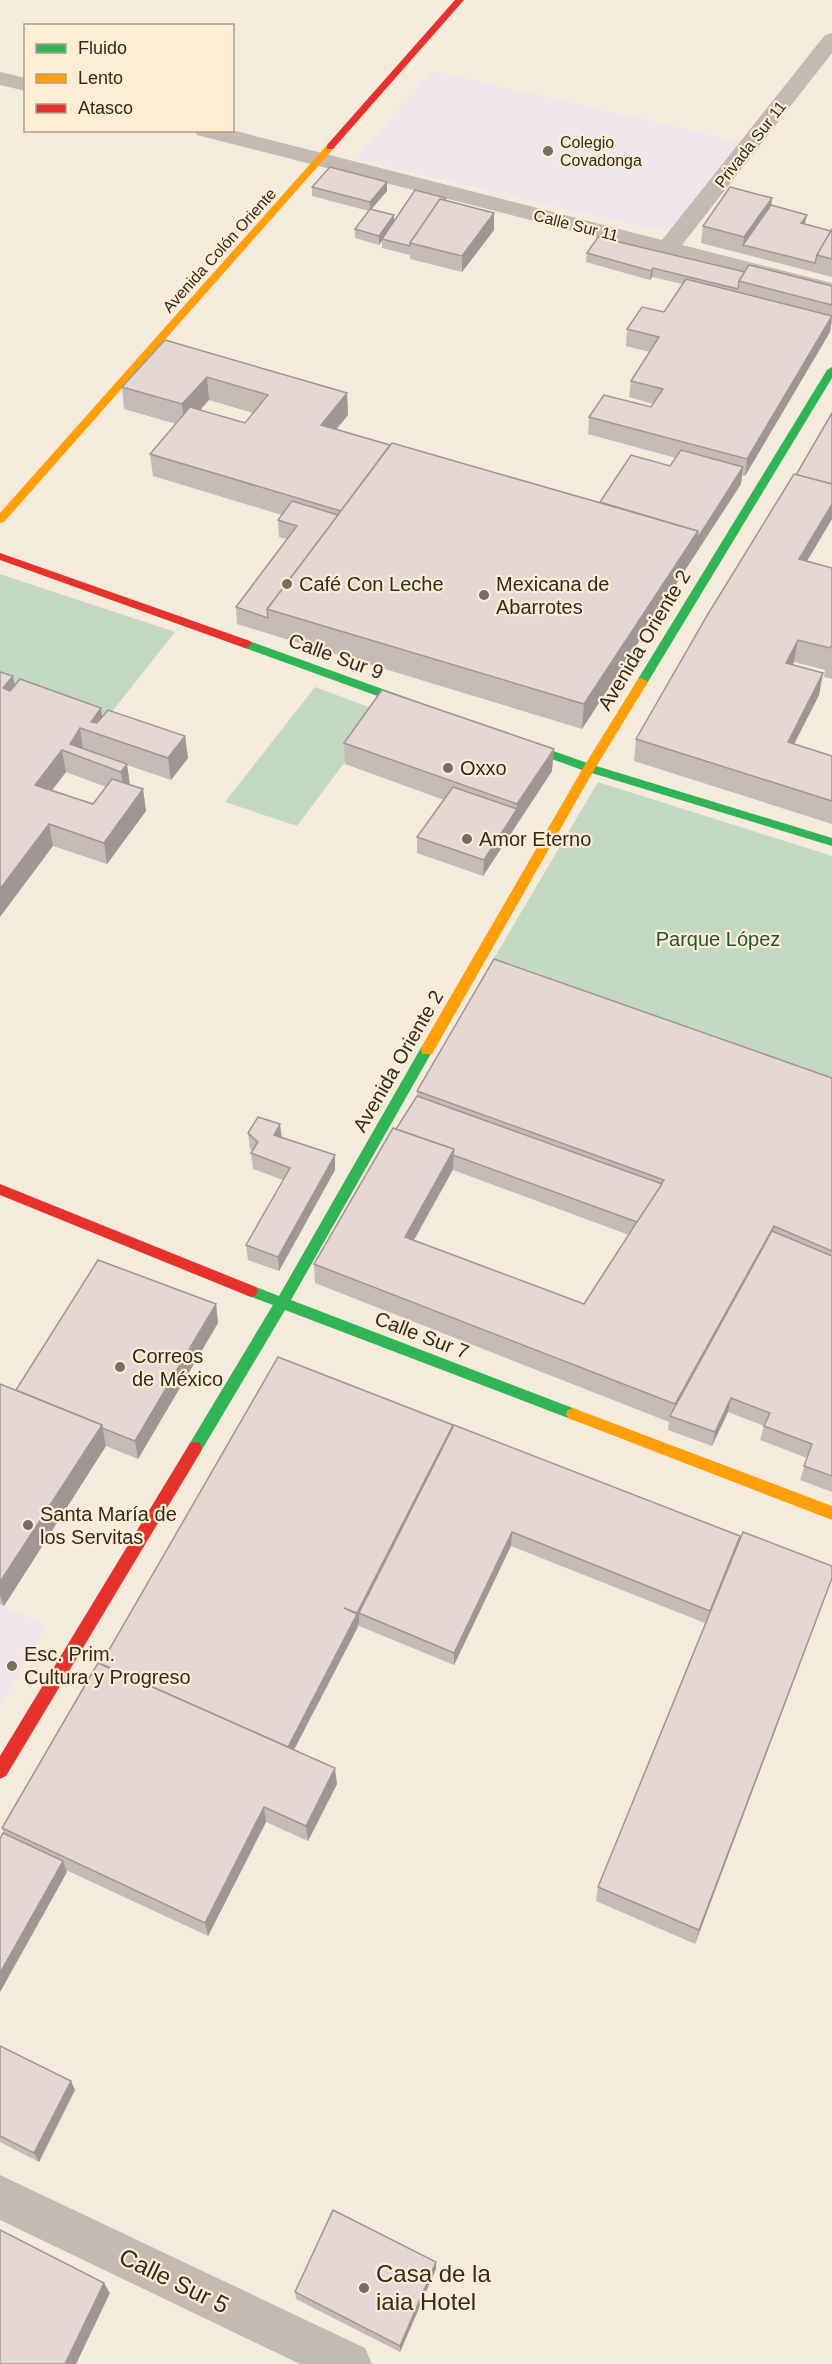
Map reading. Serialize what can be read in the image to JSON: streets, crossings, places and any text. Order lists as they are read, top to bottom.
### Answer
{
  "streets": {
    "street": [
      "Privada Sur 11",
      "Calle Sur 11",
      "Avenida Colón Oriente",
      "Avenida Oriente 2",
      "Calle Sur 9",
      "Calle Sur 7",
      "Calle Sur 5"
    ]
  },
  "crossings": [
    ["Privada Sur 11", "Calle Sur 11"],
    ["Calle Sur 11", "Avenida Colón Oriente"],
    ["Avenida Oriente 2", "Calle Sur 7"]
  ],
  "parks": ["Parque López"],
  "places": [
    "Colegio Covadonga",
    "Café Con Leche",
    "Mexicana de Abarrotes",
    "Oxxo",
    "Amor Eterno",
    "Correos de México",
    "Santa María de los Servitas",
    "Esc. Prim. Cultura y Progreso",
    "Casa de la iaia Hotel"
  ],
  "legend": ["Fluido", "Lento", "Atasco"]
}
